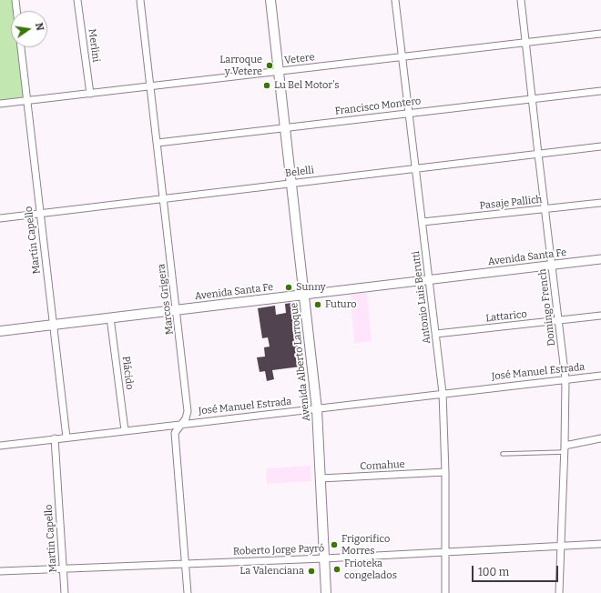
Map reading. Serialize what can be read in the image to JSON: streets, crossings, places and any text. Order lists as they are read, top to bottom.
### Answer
{
  "streets": {
    "main road": ["Avenida Santa Fe", "Avenida Alberto Larroque"],
    "street": [
      "Merlini",
      "Vetere",
      "Francisco Montero",
      "Belelli",
      "Pasaje Pallich",
      "Martín Capello",
      "Antonio Luis Berutti",
      "Marcos Grigera",
      "Domingo French",
      "Lattarico",
      "José Manuel Estrada",
      "Plácido",
      "Comahue",
      "Roberto Jorge Payró"
    ]
  },
  "crossings": [
    ["Merlini", "Vetere"],
    ["Vetere", "Martín Capello"],
    ["Vetere", "Antonio Luis Berutti"],
    ["Vetere", "Marcos Grigera"],
    ["Vetere", "Domingo French"],
    ["Vetere", "Avenida Alberto Larroque"],
    ["Francisco Montero", "Antonio Luis Berutti"],
    ["Francisco Montero", "Marcos Grigera"],
    ["Francisco Montero", "Domingo French"],
    ["Francisco Montero", "Avenida Alberto Larroque"],
    ["Belelli", "Martín Capello"],
    ["Belelli", "Antonio Luis Berutti"],
    ["Belelli", "Marcos Grigera"],
    ["Belelli", "Domingo French"],
    ["Belelli", "Avenida Alberto Larroque"],
    ["Pasaje Pallich", "Antonio Luis Berutti"],
    ["Pasaje Pallich", "Domingo French"],
    ["Martín Capello", "Avenida Santa Fe"],
    ["Martín Capello", "José Manuel Estrada"],
    ["Martín Capello", "Roberto Jorge Payró"],
    ["Avenida Santa Fe", "Antonio Luis Berutti"],
    ["Avenida Santa Fe", "Marcos Grigera"],
    ["Avenida Santa Fe", "Domingo French"],
    ["Avenida Santa Fe", "Avenida Alberto Larroque"],
    ["Avenida Santa Fe", "Plácido"],
    ["Antonio Luis Berutti", "Lattarico"],
    ["Antonio Luis Berutti", "José Manuel Estrada"],
    ["Antonio Luis Berutti", "Comahue"],
    ["Antonio Luis Berutti", "Roberto Jorge Payró"],
    ["Marcos Grigera", "José Manuel Estrada"],
    ["Marcos Grigera", "Roberto Jorge Payró"],
    ["Domingo French", "Lattarico"],
    ["Domingo French", "José Manuel Estrada"],
    ["Domingo French", "Roberto Jorge Payró"],
    ["Avenida Alberto Larroque", "José Manuel Estrada"],
    ["Avenida Alberto Larroque", "Comahue"],
    ["Avenida Alberto Larroque", "Roberto Jorge Payró"],
    ["José Manuel Estrada", "Plácido"]
  ],
  "places": [
    "Larroque y Vetere",
    "Lu Bel Motor's",
    "Sunny",
    "Futuro",
    "Frigorifico Morres",
    "Frioteka congelados",
    "La Valenciana"
  ],
  "scale_bar": "100 m",
  "north": "right"
}
